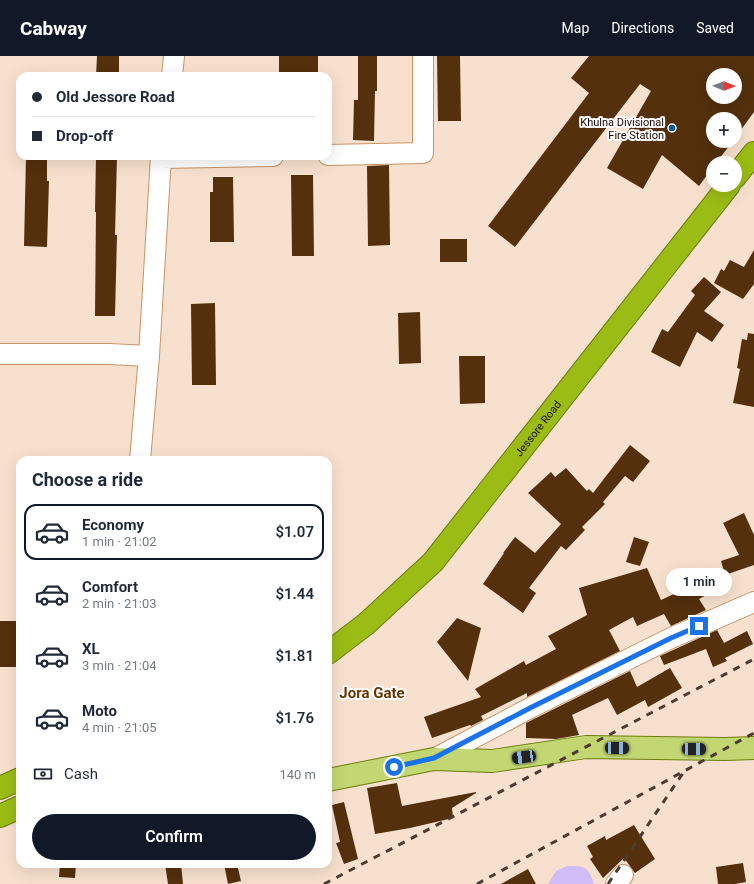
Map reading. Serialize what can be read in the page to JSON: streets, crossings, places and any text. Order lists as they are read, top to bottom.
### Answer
{
  "streets": {
    "highway": ["Jessore Road"]
  },
  "districts": ["Jora Gate"],
  "places": ["Khulna Divisional Fire Station"],
  "north": "right",
  "page": {
    "header": "Cabway",
    "nav": ["Map", "Directions", "Saved"],
    "map_buttons": ["+", "−"],
    "banner": ["Old Jessore Road", "Drop-off"],
    "heading": "Choose a ride",
    "list": [
      {
        "name": "Economy",
        "note": "1 min · 21:02",
        "value": "$1.07"
      },
      {
        "name": "Comfort",
        "note": "2 min · 21:03",
        "value": "$1.44"
      },
      {
        "name": "XL",
        "note": "3 min · 21:04",
        "value": "$1.81"
      },
      {
        "name": "Moto",
        "note": "4 min · 21:05",
        "value": "$1.76"
      }
    ],
    "bubble": "1 min",
    "pay": ["Cash", "140 m"],
    "buttons": "Confirm"
  }
}
